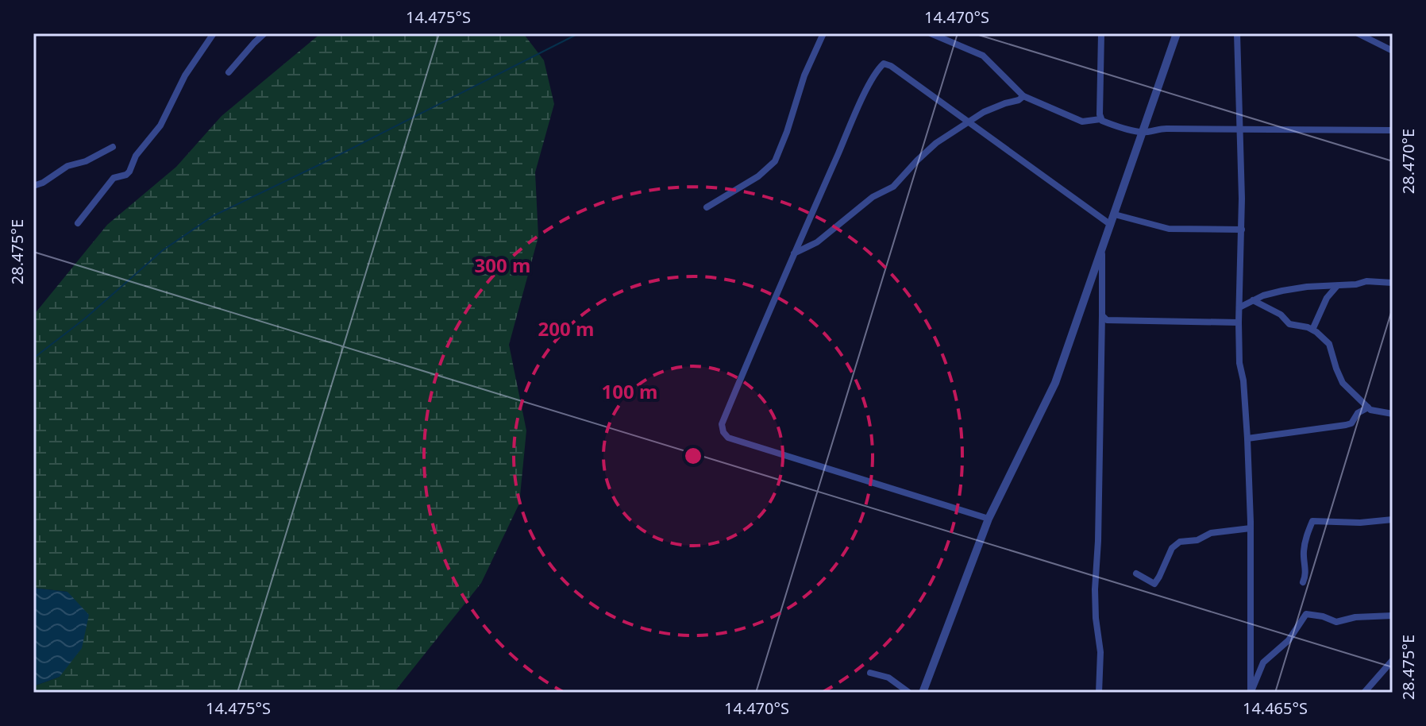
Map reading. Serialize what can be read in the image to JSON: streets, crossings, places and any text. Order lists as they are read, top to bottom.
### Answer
{
  "coordinates": [
    "14.475°S",
    "14.470°S",
    "28.470°E",
    "28.475°E",
    "14.465°S"
  ],
  "rings": ["300 m", "200 m", "100 m"]
}
